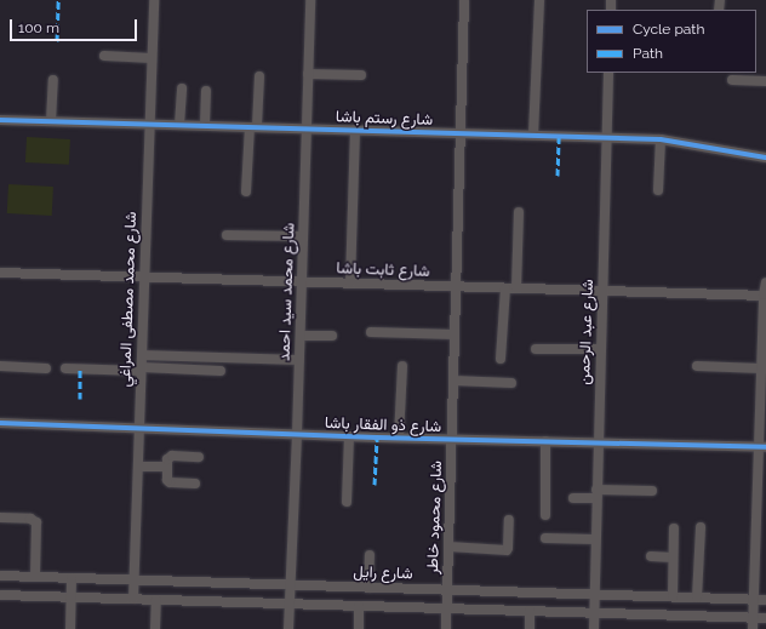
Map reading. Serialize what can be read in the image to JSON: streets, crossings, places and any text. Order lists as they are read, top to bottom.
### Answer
{
  "streets": {
    "street": [
      "شارع رستم باشا",
      "شارع ثابت باشا",
      "شارع محمد سيد احمد",
      "شارع محمد مصطفى المراغي",
      "شارع عبد الرحمن",
      "شارع ذو الفقار باشا",
      "شارع محمود خاطر",
      "شارع رايل"
    ]
  },
  "crossings": [
    ["شارع رستم باشا", "شارع محمد سيد احمد"],
    ["شارع رستم باشا", "شارع محمد مصطفى المراغي"],
    ["شارع رستم باشا", "شارع عبد الرحمن"],
    ["شارع رستم باشا", "شارع محمود خاطر"],
    ["شارع ثابت باشا", "شارع محمد سيد احمد"],
    ["شارع ثابت باشا", "شارع محمد مصطفى المراغي"],
    ["شارع ثابت باشا", "شارع عبد الرحمن"],
    ["شارع ثابت باشا", "شارع محمود خاطر"],
    ["شارع محمد سيد احمد", "شارع ذو الفقار باشا"],
    ["شارع محمد سيد احمد", "شارع رايل"],
    ["شارع محمد مصطفى المراغي", "شارع ذو الفقار باشا"],
    ["شارع محمد مصطفى المراغي", "شارع رايل"],
    ["شارع عبد الرحمن", "شارع ذو الفقار باشا"],
    ["شارع عبد الرحمن", "شارع رايل"],
    ["شارع ذو الفقار باشا", "شارع محمود خاطر"],
    ["شارع محمود خاطر", "شارع رايل"]
  ],
  "legend": ["Cycle path", "Path"],
  "scale_bar": "100 m"
}
